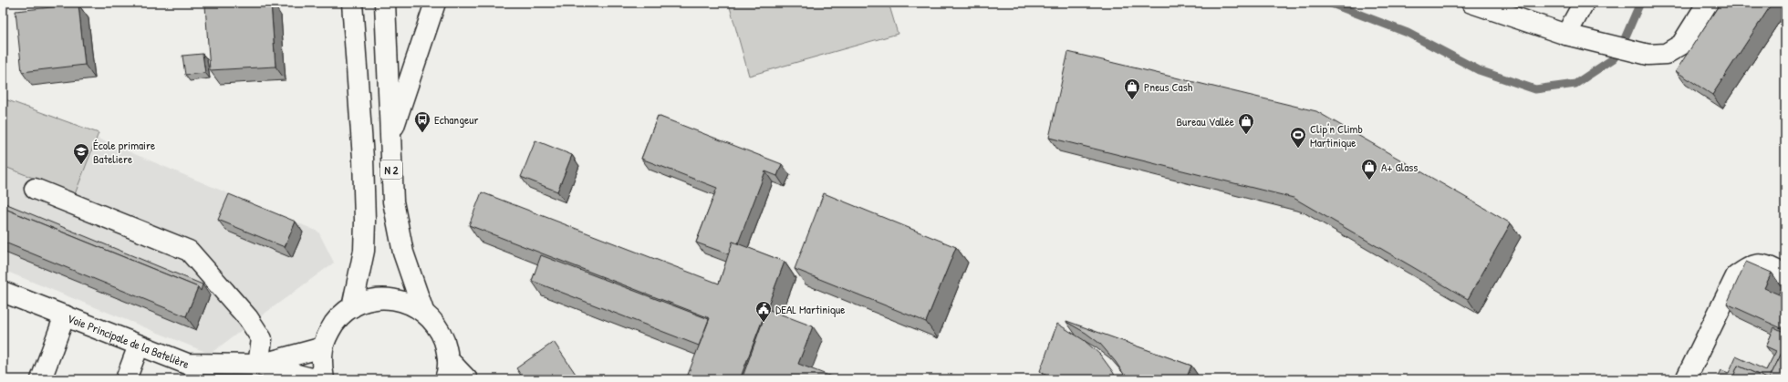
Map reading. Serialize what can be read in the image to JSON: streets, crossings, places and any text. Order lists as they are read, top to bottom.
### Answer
{
  "streets": {
    "main road": ["N 2", "Voie Principale de la Batelière"]
  },
  "places": {
    "shop": ["Pneus Cash", "Bureau Vallée", "A+ Glass"],
    "bus stop": ["Echangeur"],
    "sports": ["Clip'n Climb Martinique"],
    "school or university": ["École primaire Bateliere"],
    "public building": ["DEAL Martinique"]
  }
}
